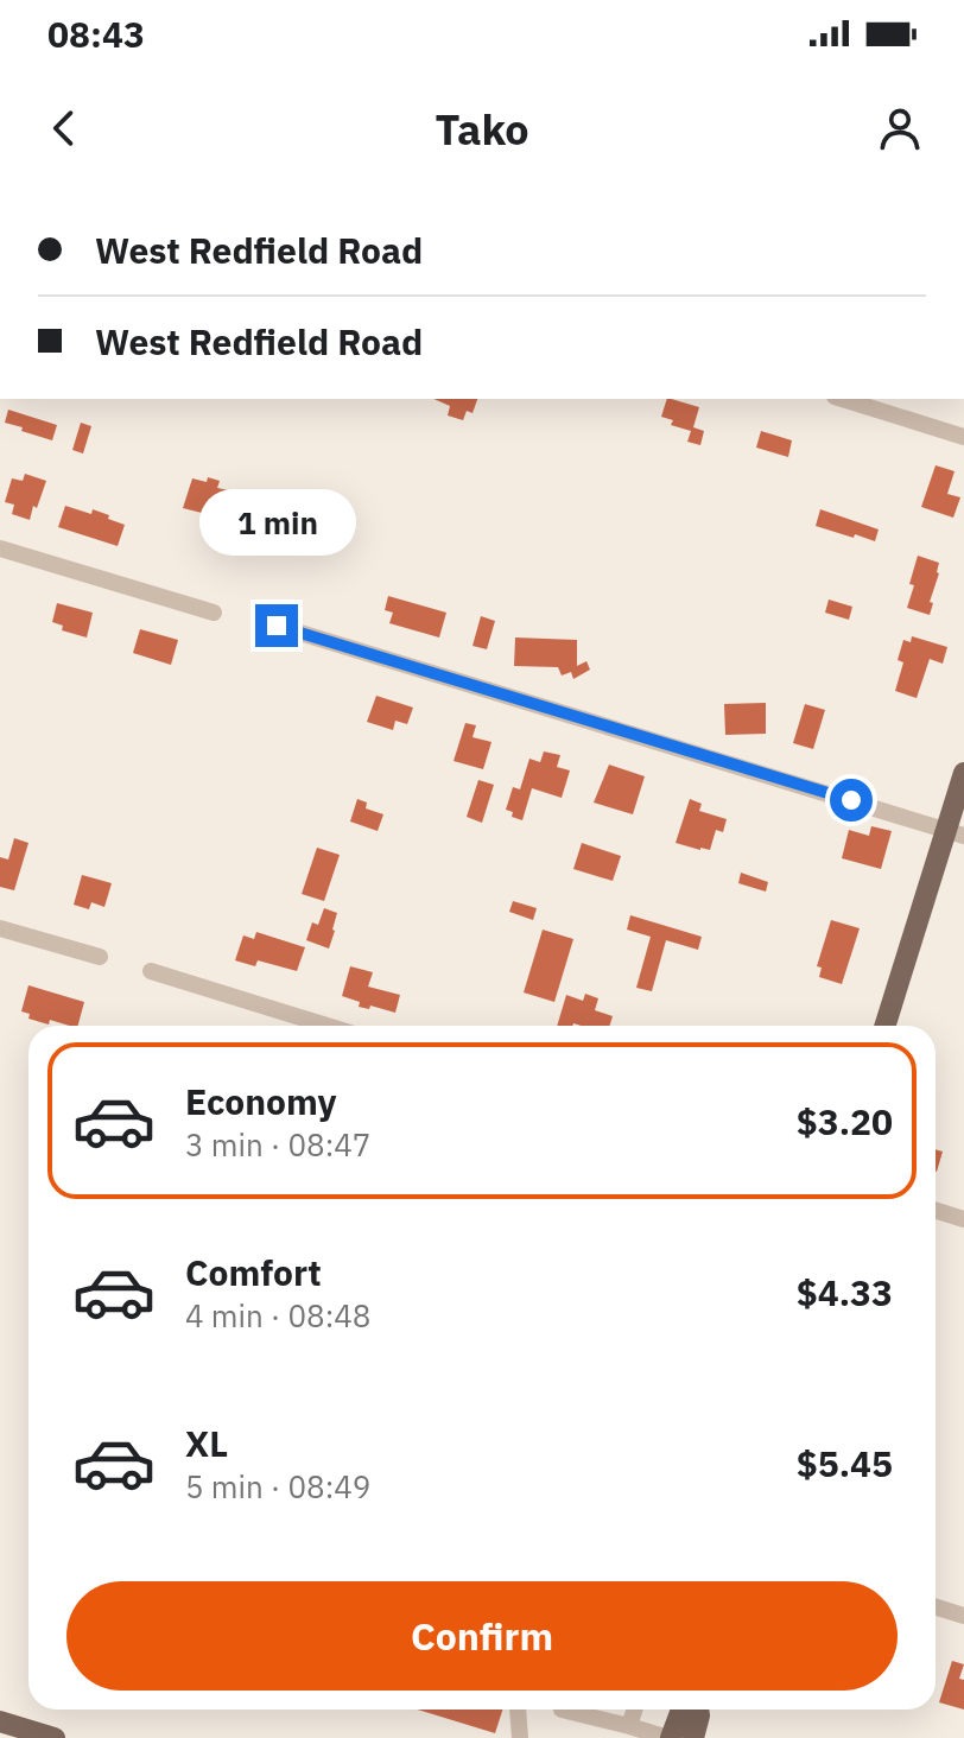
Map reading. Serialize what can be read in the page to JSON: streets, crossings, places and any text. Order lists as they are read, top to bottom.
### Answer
{
  "page": {
    "status": "08:43",
    "header": "Tako",
    "banner": ["West Redfield Road", "West Redfield Road"],
    "bubble": "1 min",
    "list": [
      {
        "name": "Economy",
        "note": "3 min · 08:47",
        "value": "$3.20"
      },
      {
        "name": "Comfort",
        "note": "4 min · 08:48",
        "value": "$4.33"
      },
      {
        "name": "XL",
        "note": "5 min · 08:49",
        "value": "$5.45"
      }
    ],
    "buttons": "Confirm"
  }
}
